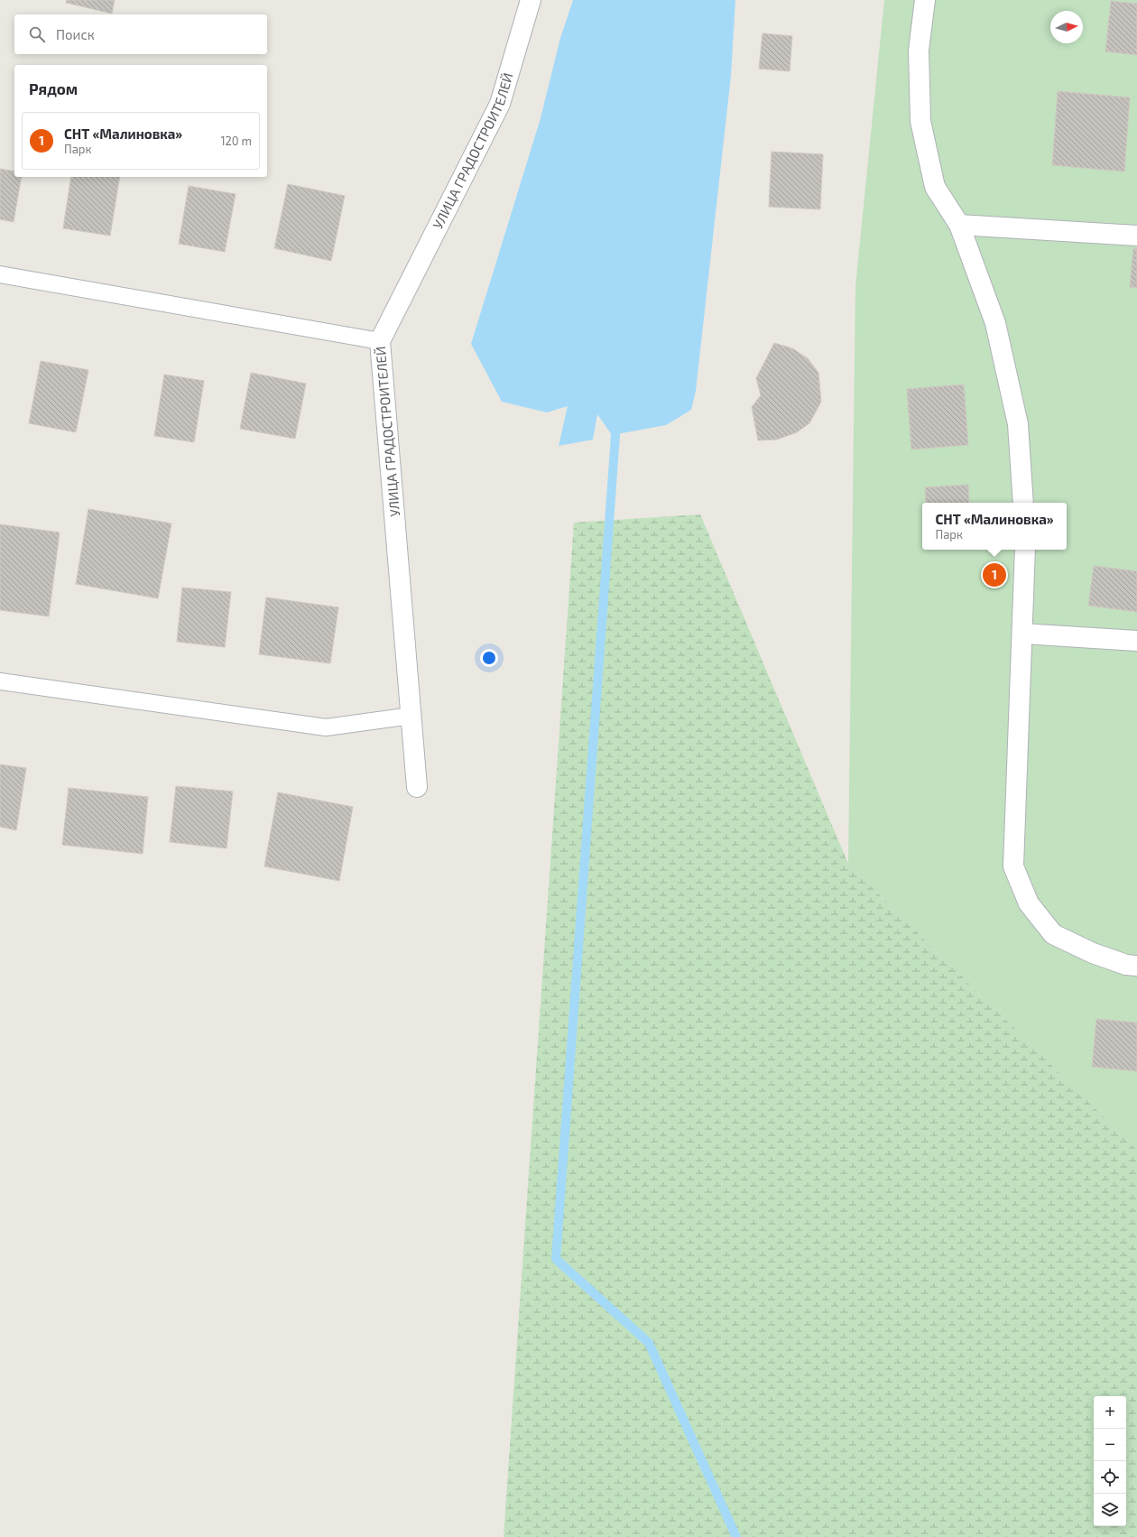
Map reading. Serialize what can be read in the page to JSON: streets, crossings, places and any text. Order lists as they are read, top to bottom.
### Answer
{
  "streets": {
    "street": ["УЛИЦА ГРАДОСТРОИТЕЛЕЙ"]
  },
  "north": "right",
  "page": {
    "search": "Поиск",
    "heading": "Рядом",
    "list": [
      {
        "mark": "1",
        "name": "СНТ «Малиновка»",
        "note": "Парк",
        "value": "120 m"
      }
    ],
    "popup": ["СНТ «Малиновка»", "Парк"],
    "pins": "1",
    "map_buttons": ["+", "−"]
  }
}
